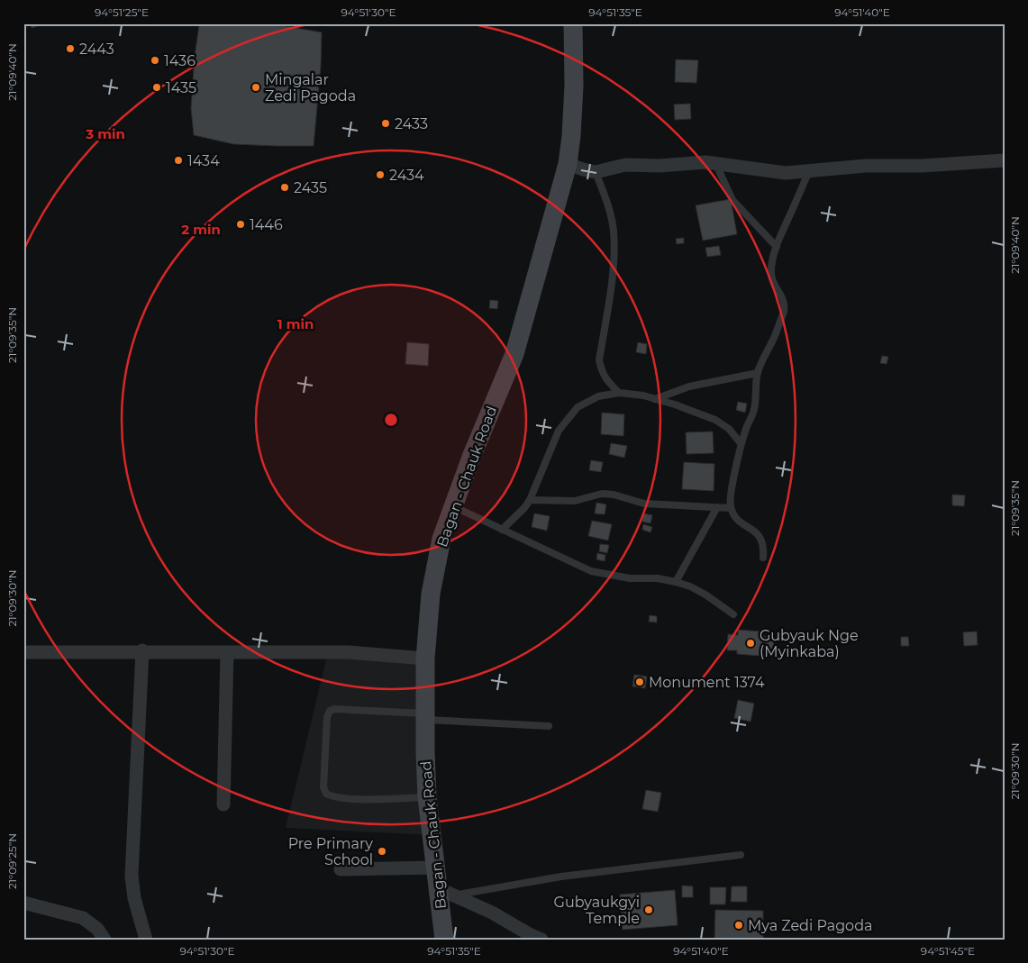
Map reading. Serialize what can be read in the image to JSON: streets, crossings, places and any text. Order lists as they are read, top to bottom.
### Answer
{
  "streets": {
    "main road": ["Bagan - Chauk Road"]
  },
  "places": [
    "2443",
    "1436",
    "1435",
    "Mingalar Zedi Pagoda",
    "2433",
    "1434",
    "2434",
    "2435",
    "1446",
    "Gubyauk Nge (Myinkaba)",
    "Monument 1374",
    "Pre Primary School",
    "Gubyaukgyi Temple",
    "Mya Zedi Pagoda"
  ],
  "coordinates": [
    "94°51'25\"E",
    "94°51'30\"E",
    "94°51'35\"E",
    "94°51'40\"E",
    "21°09'40\"N",
    "21°09'35\"N",
    "21°09'30\"N",
    "21°09'25\"N",
    "94°51'45\"E"
  ],
  "rings": ["3 min", "2 min", "1 min"]
}
